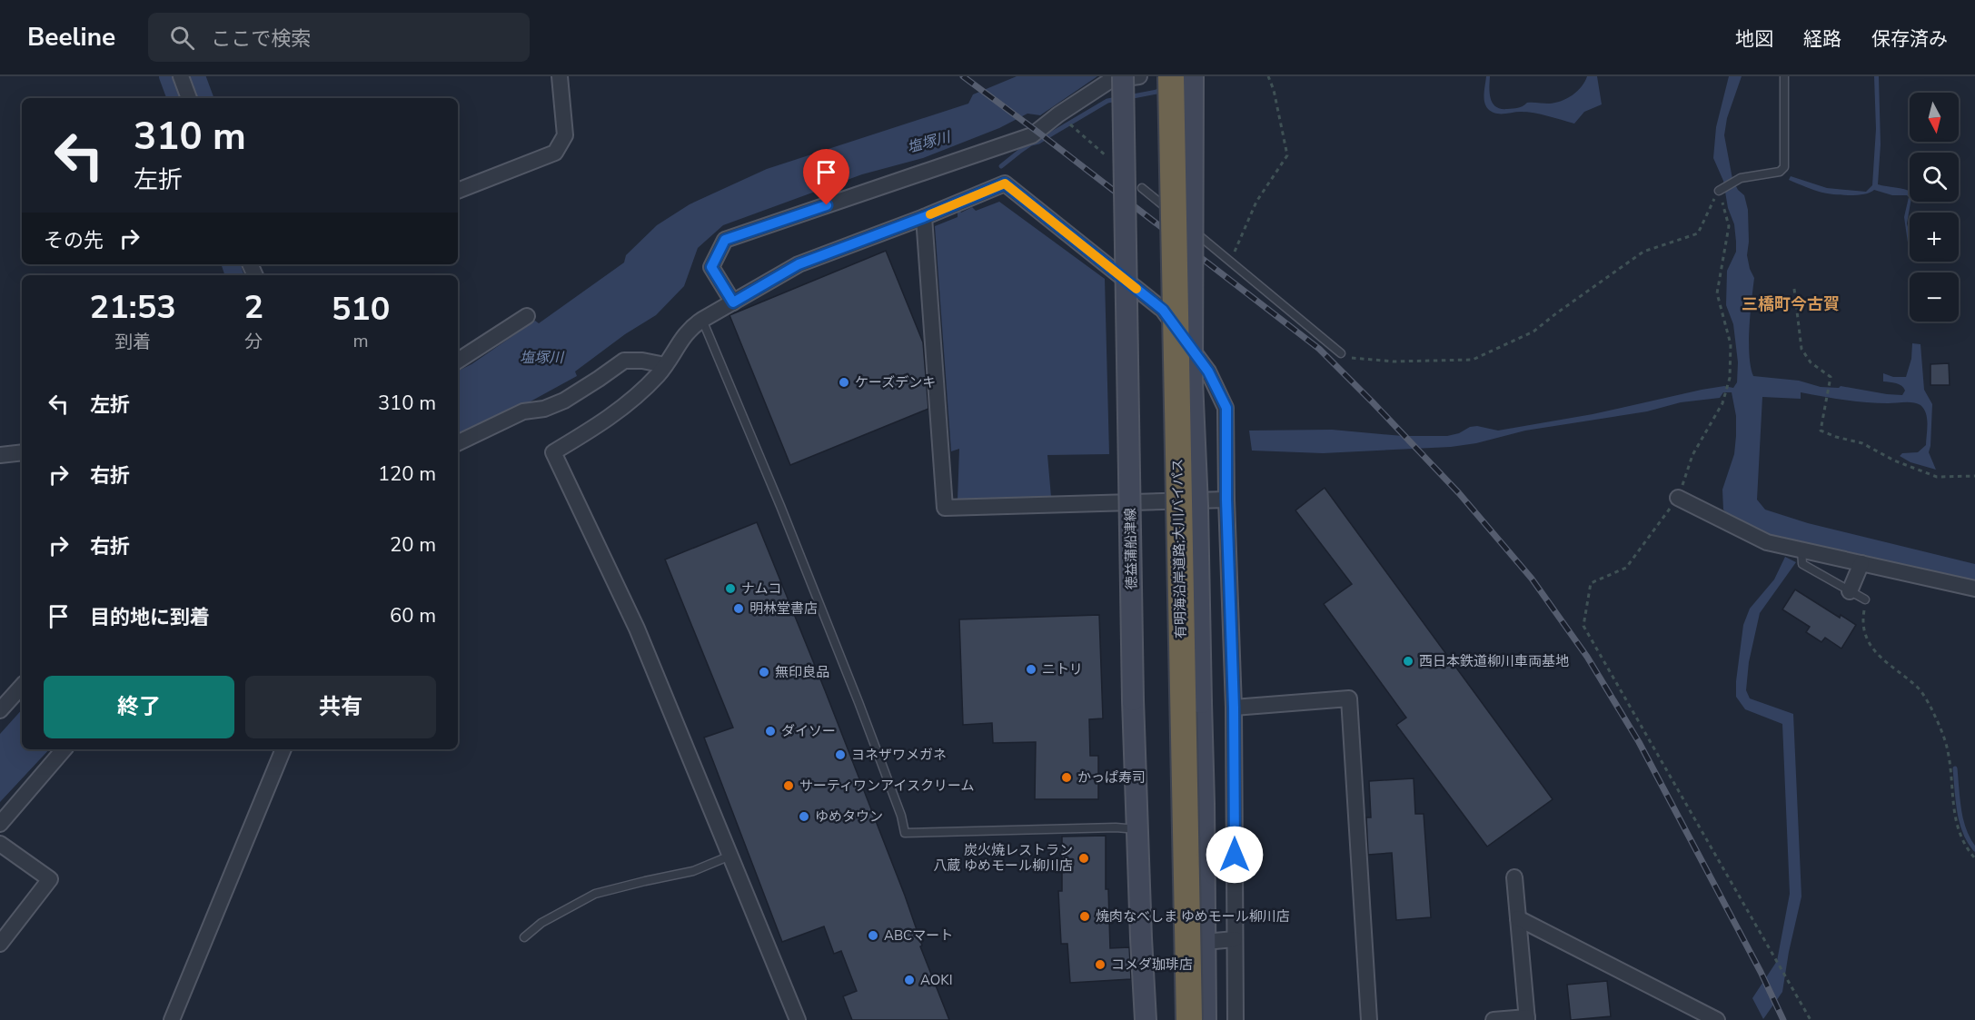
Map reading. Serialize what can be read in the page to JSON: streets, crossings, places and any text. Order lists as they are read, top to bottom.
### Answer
{
  "streets": {
    "highway": ["有明海沿岸道路;大川バイパス"],
    "main road": ["徳益蒲船津線"]
  },
  "districts": ["三橋町今古賀"],
  "water": ["塩塚川"],
  "places": [
    "ケーズデンキ",
    "ナムコ",
    "明林堂書店",
    "西日本鉄道柳川車両基地",
    "ニトリ",
    "無印良品",
    "ダイソー",
    "ヨネザワメガネ",
    "かっぱ寿司",
    "サーティワンアイスクリーム",
    "ゆめタウン",
    "炭火焼レストラン 八蔵 ゆめモール柳川店",
    "焼肉なべしま ゆめモール柳川店",
    "ABCマート",
    "コメダ珈琲店",
    "AOKI"
  ],
  "north": "bottom",
  "page": {
    "header": "Beeline",
    "search": "ここで検索",
    "nav": ["地図", "経路", "保存済み"],
    "map_buttons": ["+", "−"],
    "turn": ["310 m", "左折"],
    "then": "その先",
    "eta": [
      "21:53",
      "到着",
      "2",
      "分",
      "510",
      "m"
    ],
    "list": [
      {
        "name": "左折",
        "value": "310 m"
      },
      {
        "name": "右折",
        "value": "120 m"
      },
      {
        "name": "右折",
        "value": "20 m"
      },
      {
        "name": "目的地に到着",
        "value": "60 m"
      }
    ],
    "buttons": ["終了", "共有"]
  }
}
